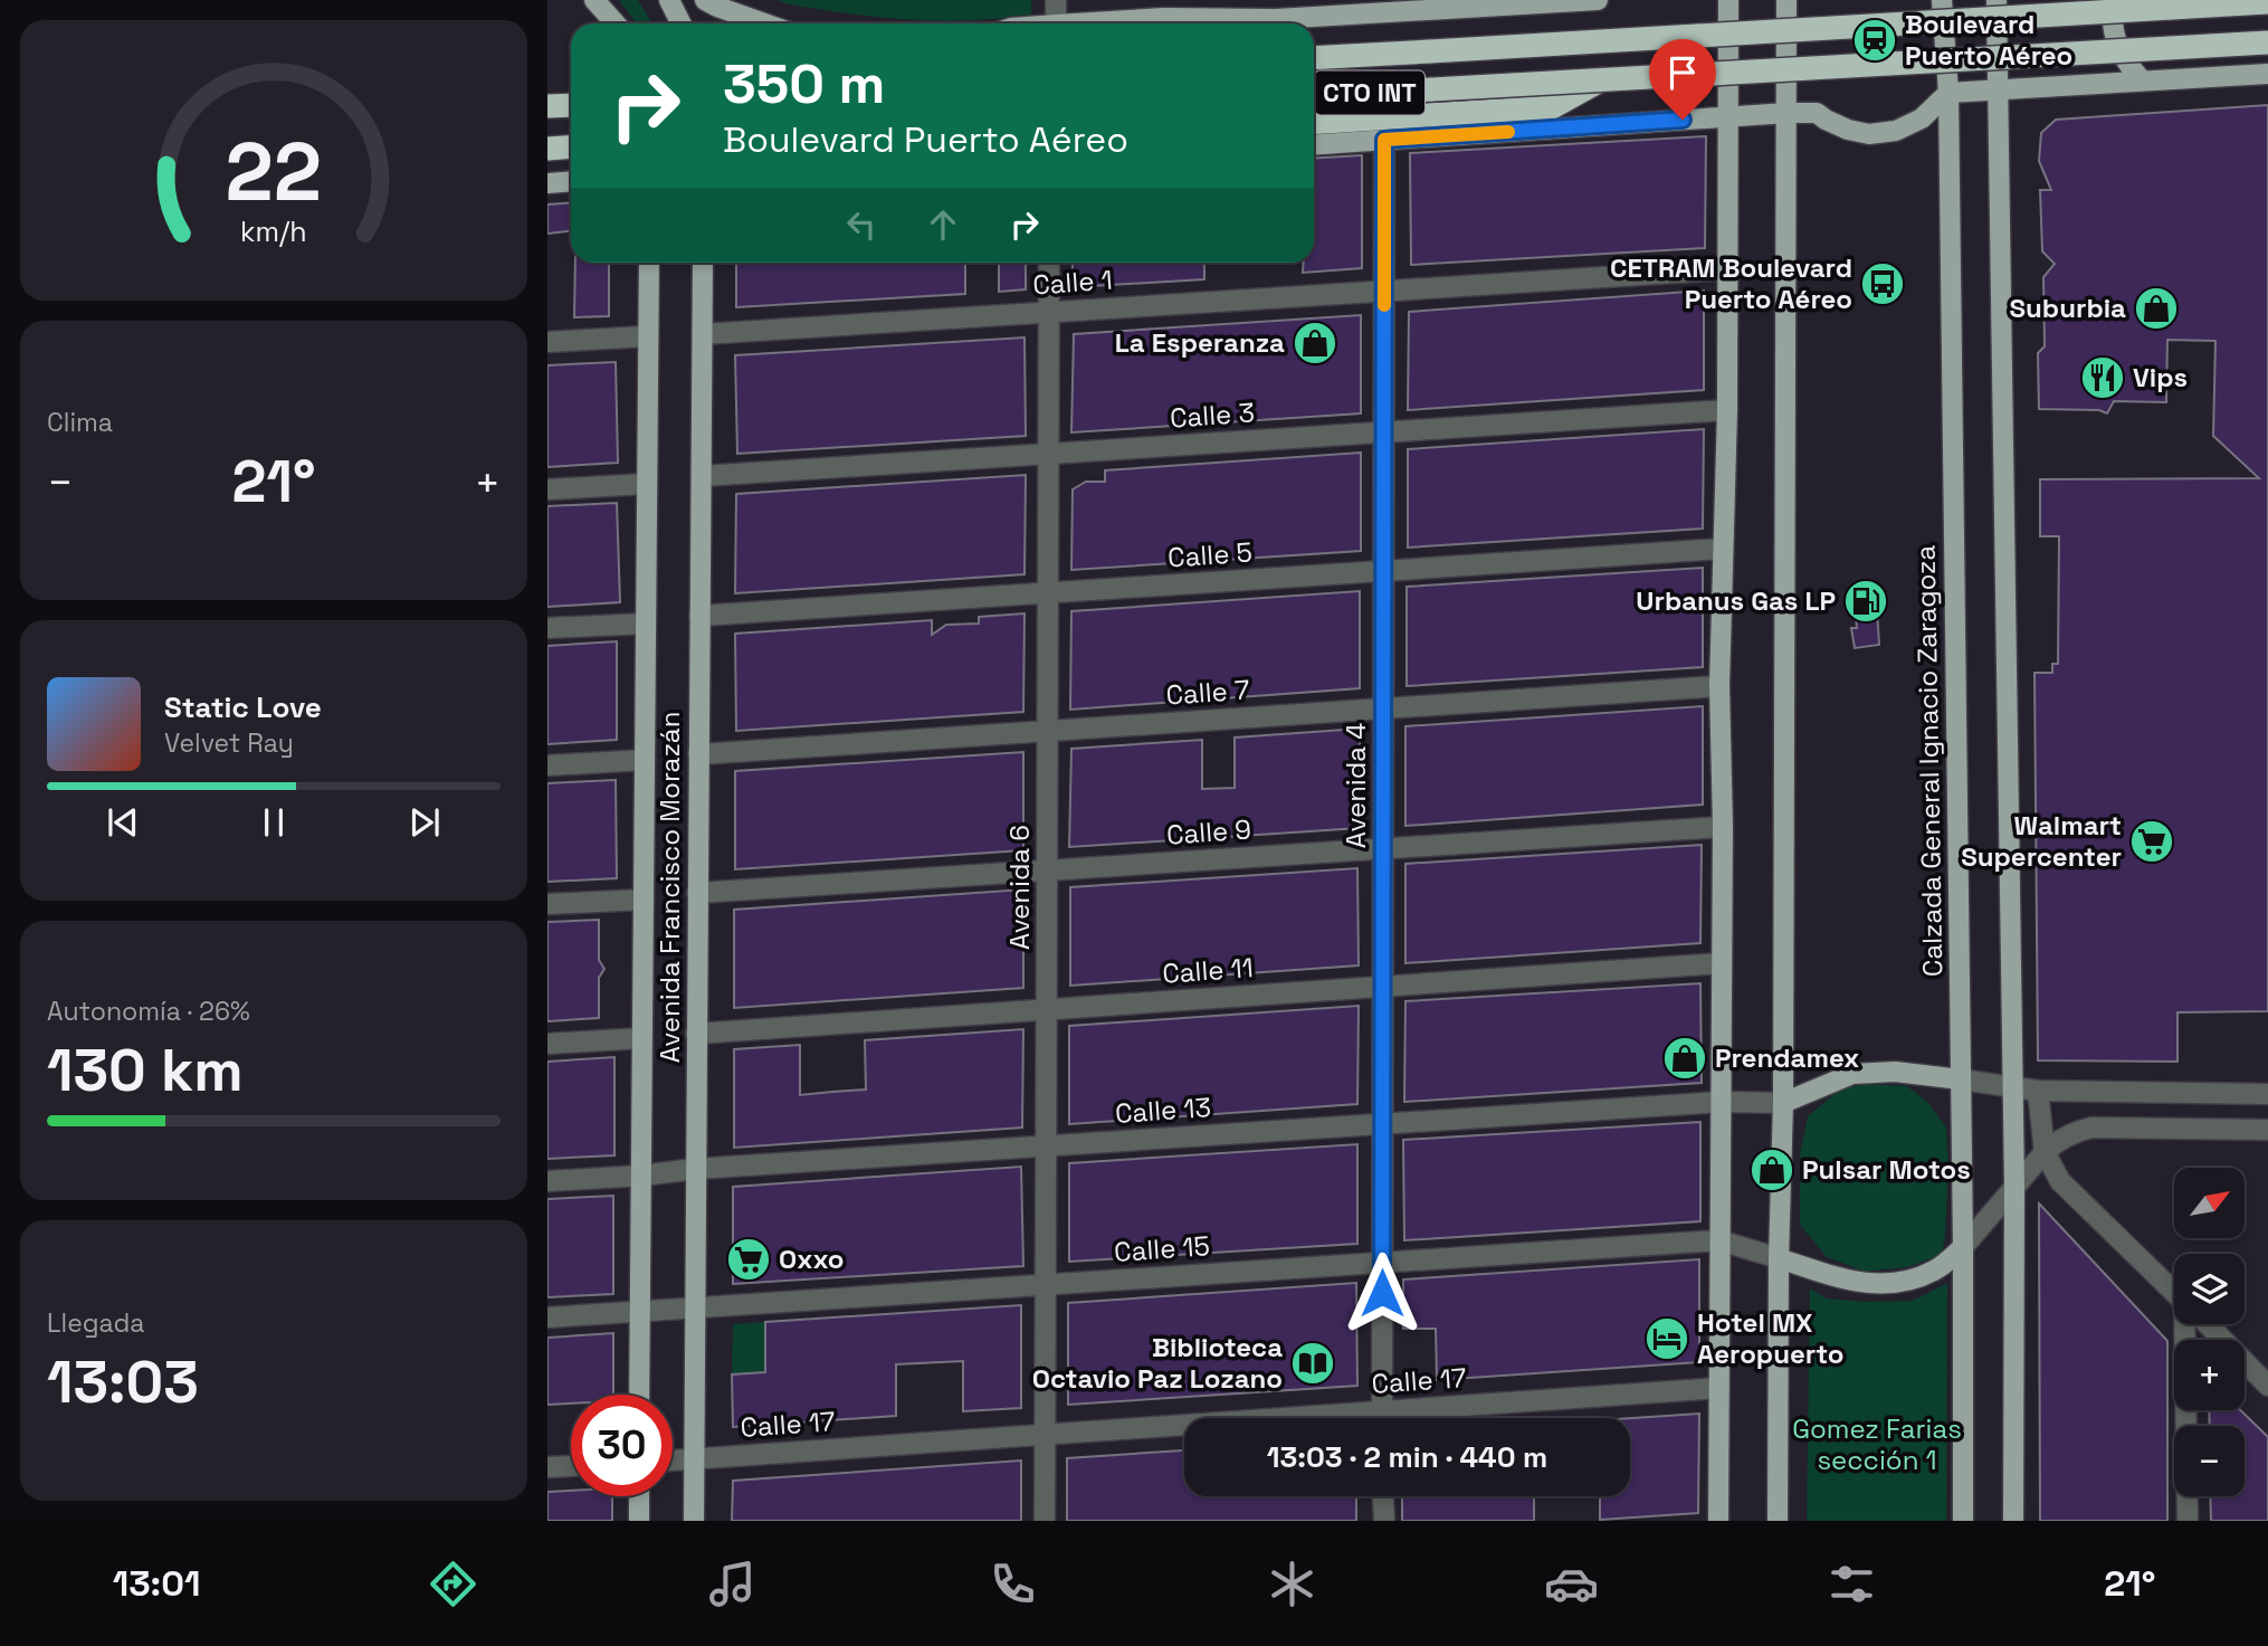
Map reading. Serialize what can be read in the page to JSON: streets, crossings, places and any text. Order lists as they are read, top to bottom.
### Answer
{
  "streets": {
    "highway": ["CTO INT"],
    "main road": ["Calzada General Ignacio Zaragoza", "Avenida Francisco Morazán"],
    "street": [
      "Calle 1",
      "Calle 3",
      "Calle 5",
      "Calle 7",
      "Avenida 4",
      "Calle 9",
      "Avenida 6",
      "Calle 11",
      "Calle 13",
      "Calle 15",
      "Calle 17"
    ]
  },
  "crossings": [
    ["CTO INT", "Calzada General Ignacio Zaragoza"],
    ["CTO INT", "Avenida 4"],
    ["Calle 1", "Avenida 4"],
    ["Calle 1", "Avenida Francisco Morazán"],
    ["Calle 1", "Avenida 6"],
    ["Calle 3", "Avenida 4"],
    ["Calle 3", "Avenida Francisco Morazán"],
    ["Calle 3", "Avenida 6"],
    ["Calle 5", "Avenida 4"],
    ["Calle 5", "Avenida Francisco Morazán"],
    ["Calle 5", "Avenida 6"],
    ["Calle 7", "Avenida 4"],
    ["Calle 7", "Avenida Francisco Morazán"],
    ["Calle 7", "Avenida 6"],
    ["Calzada General Ignacio Zaragoza", "Calle 13"],
    ["Calzada General Ignacio Zaragoza", "Calle 15"],
    ["Avenida 4", "Calle 9"],
    ["Avenida 4", "Calle 11"],
    ["Avenida 4", "Calle 13"],
    ["Avenida 4", "Calle 15"],
    ["Calle 9", "Avenida Francisco Morazán"],
    ["Calle 9", "Avenida 6"],
    ["Avenida Francisco Morazán", "Calle 11"],
    ["Avenida Francisco Morazán", "Calle 13"],
    ["Avenida Francisco Morazán", "Calle 15"],
    ["Avenida Francisco Morazán", "Calle 17"],
    ["Avenida 6", "Calle 11"],
    ["Avenida 6", "Calle 13"],
    ["Avenida 6", "Calle 15"],
    ["Avenida 6", "Calle 17"],
    ["Calle 13", "Calle 15"]
  ],
  "parks": ["Gomez Farias sección 1"],
  "places": {
    "station": ["Boulevard Puerto Aéreo"],
    "bus stop": ["CETRAM Boulevard Puerto Aéreo"],
    "shop": [
      "Suburbia",
      "La Esperanza",
      "Prendamex",
      "Pulsar Motos"
    ],
    "restaurant": ["Vips"],
    "fuel station": ["Urbanus Gas LP"],
    "supermarket": ["Walmart Supercenter", "Oxxo"],
    "hotel": ["Hotel MX Aeropuerto"],
    "library": ["Biblioteca Octavio Paz Lozano"]
  },
  "north": "top right",
  "page": {
    "turn": ["350 m", "Boulevard Puerto Aéreo"],
    "tile": [
      "Clima",
      ["Autonomía · 26%", "130 km"],
      ["Llegada", "13:03"]
    ],
    "heat": ["−", "21°", "+"],
    "song": ["Static Love", "Velvet Ray"],
    "map_buttons": ["+", "−"],
    "limit": "30",
    "trip": "13:03 · 2 min · 440 m",
    "tabs": ["13:01", "21°"],
    "gauge": ["22", "km/h"]
  }
}
